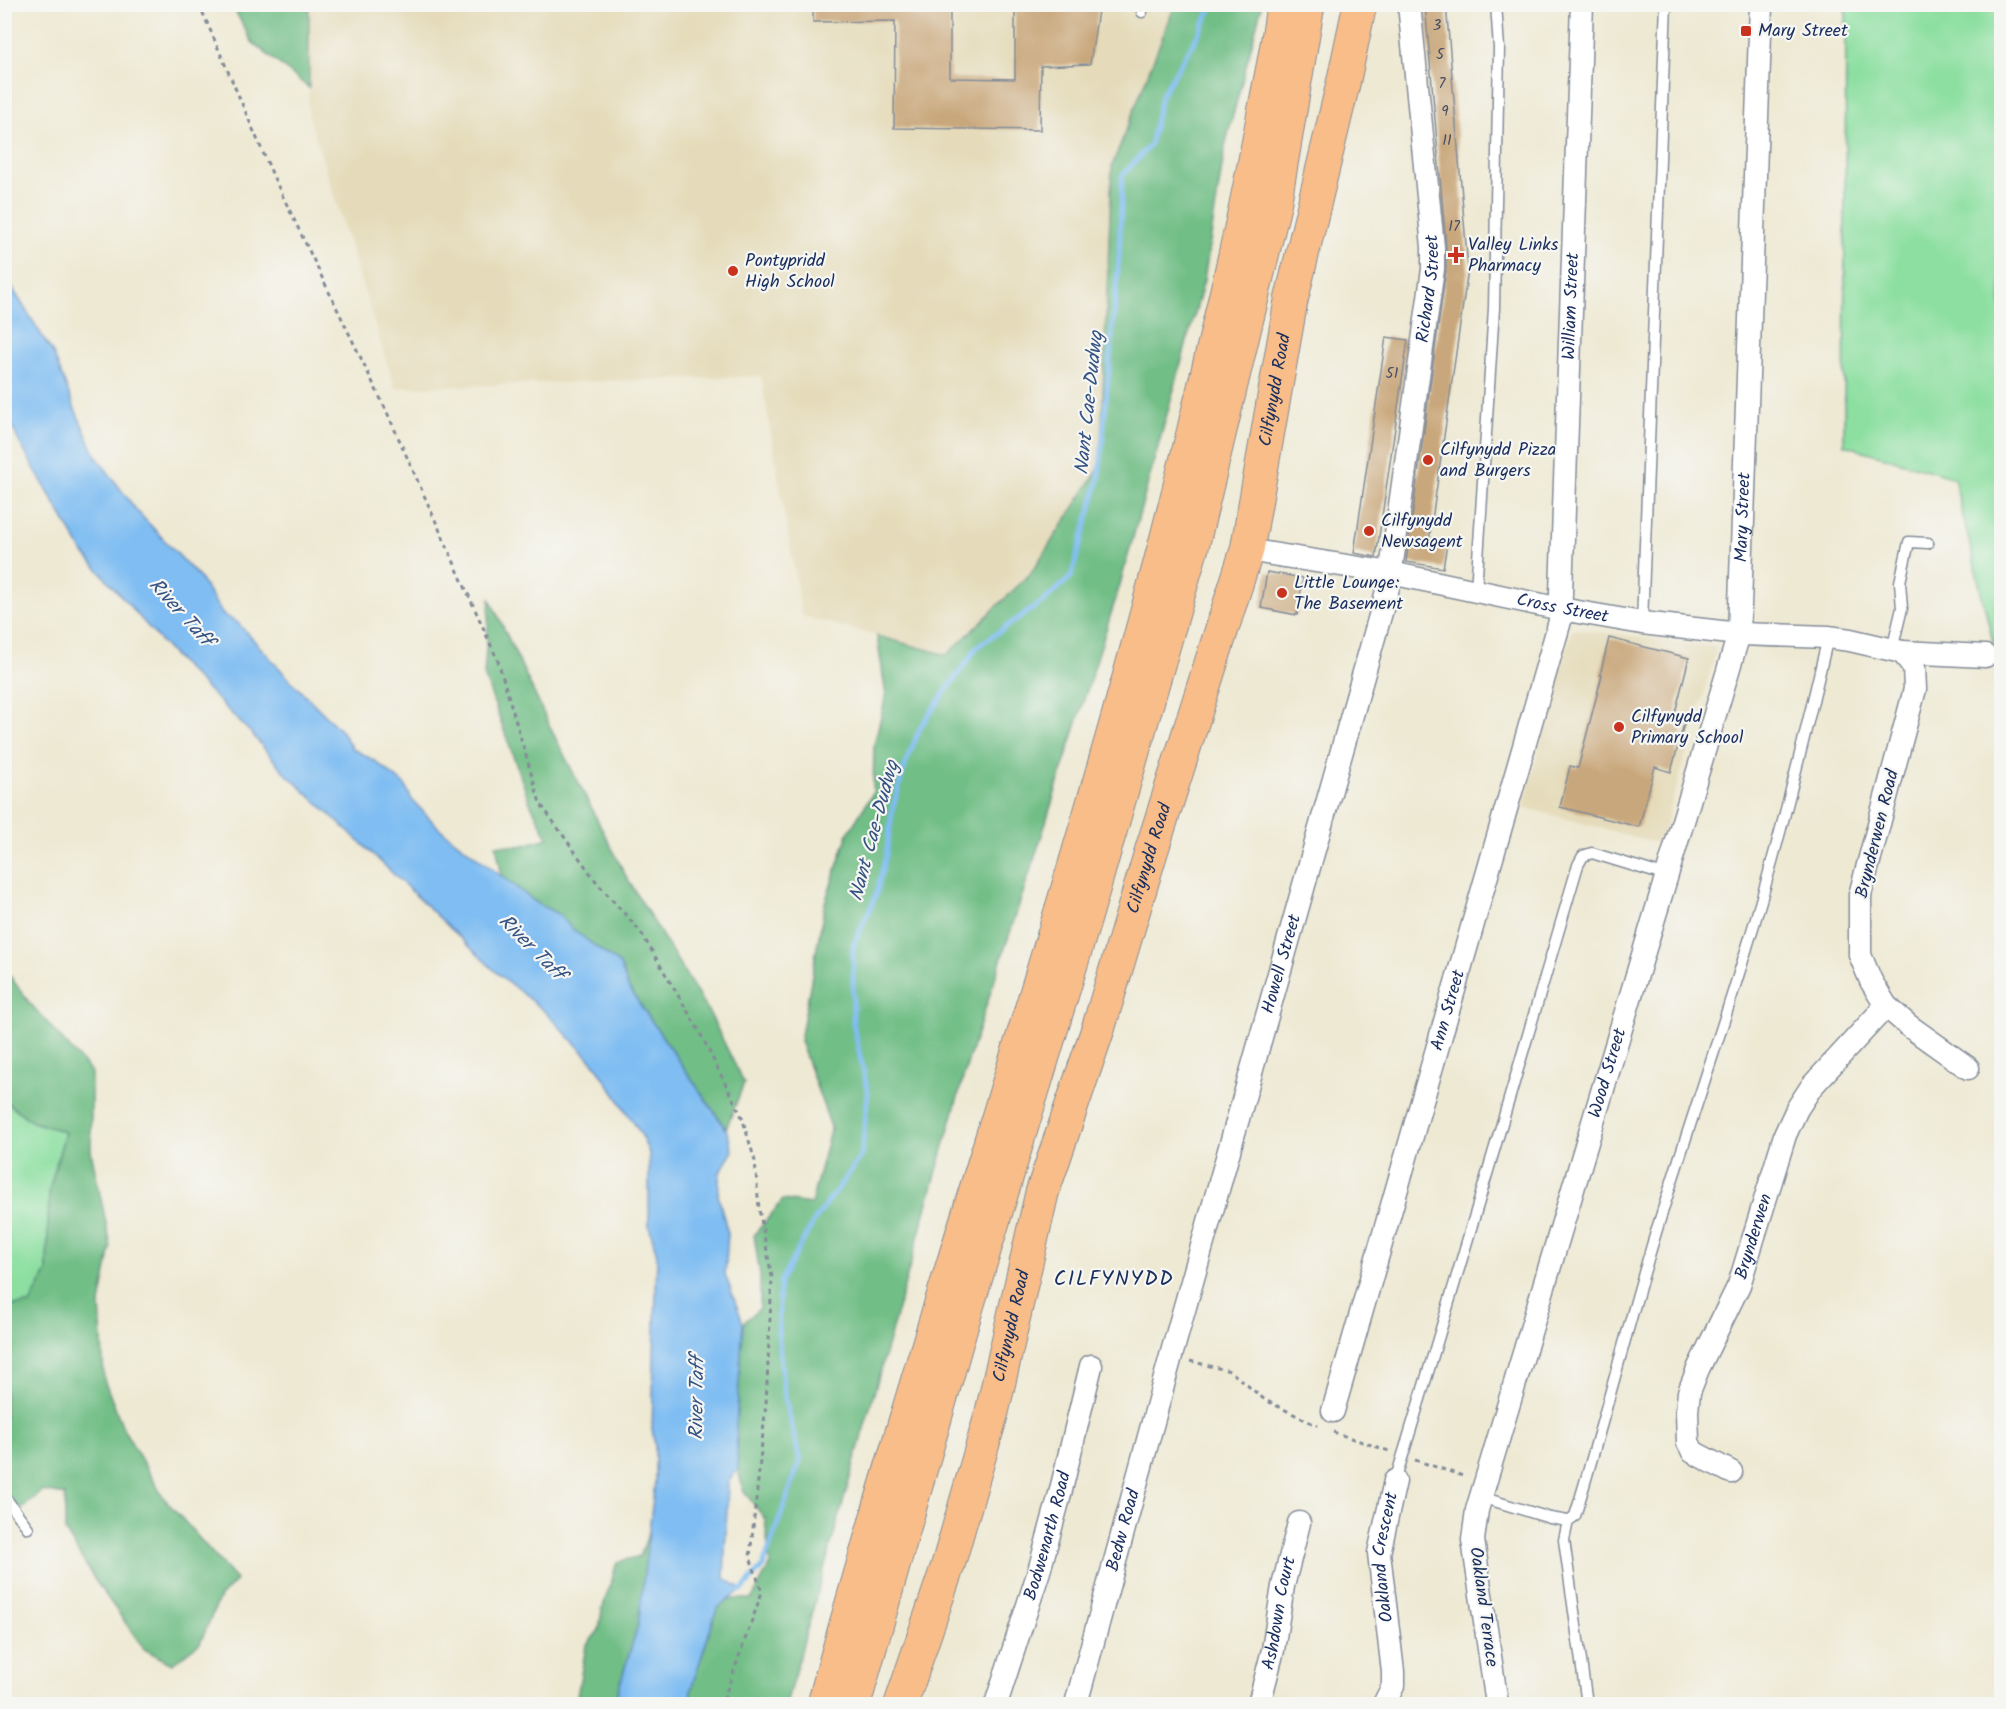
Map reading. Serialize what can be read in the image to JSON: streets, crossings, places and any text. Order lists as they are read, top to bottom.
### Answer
{
  "streets": {
    "main road": ["Cilfynydd Road"],
    "street": [
      "Richard Street",
      "William Street",
      "Mary Street",
      "Cross Street",
      "Brynderwen Road",
      "Howell Street",
      "Ann Street",
      "Wood Street",
      "Brynderwen",
      "Bedw Road",
      "Bodwenarth Road",
      "Oakland Crescent",
      "Oakland Terrace",
      "Ashdown Court"
    ]
  },
  "crossings": [
    ["Richard Street", "Cross Street"],
    ["Richard Street", "Howell Street"],
    ["William Street", "Cross Street"],
    ["William Street", "Ann Street"],
    ["Cilfynydd Road", "Cross Street"],
    ["Mary Street", "Cross Street"],
    ["Mary Street", "Wood Street"],
    ["Cross Street", "Brynderwen Road"],
    ["Cross Street", "Howell Street"],
    ["Cross Street", "Ann Street"],
    ["Cross Street", "Wood Street"],
    ["Brynderwen Road", "Brynderwen"],
    ["Howell Street", "Bedw Road"],
    ["Wood Street", "Oakland Terrace"]
  ],
  "districts": ["CILFYNYDD"],
  "water": ["Nant Cae-Dudwg", "River Taff"],
  "places": {
    "transit": ["Mary Street"],
    "health": ["Valley Links Pharmacy"],
    "other": [
      "Pontypridd High School",
      "Cilfynydd Pizza and Burgers",
      "Cilfynydd Newsagent",
      "Little Lounge: The Basement",
      "Cilfynydd Primary School"
    ]
  },
  "house_numbers": [
    "3",
    "5",
    "7",
    "9",
    "11",
    "17",
    "51"
  ]
}
